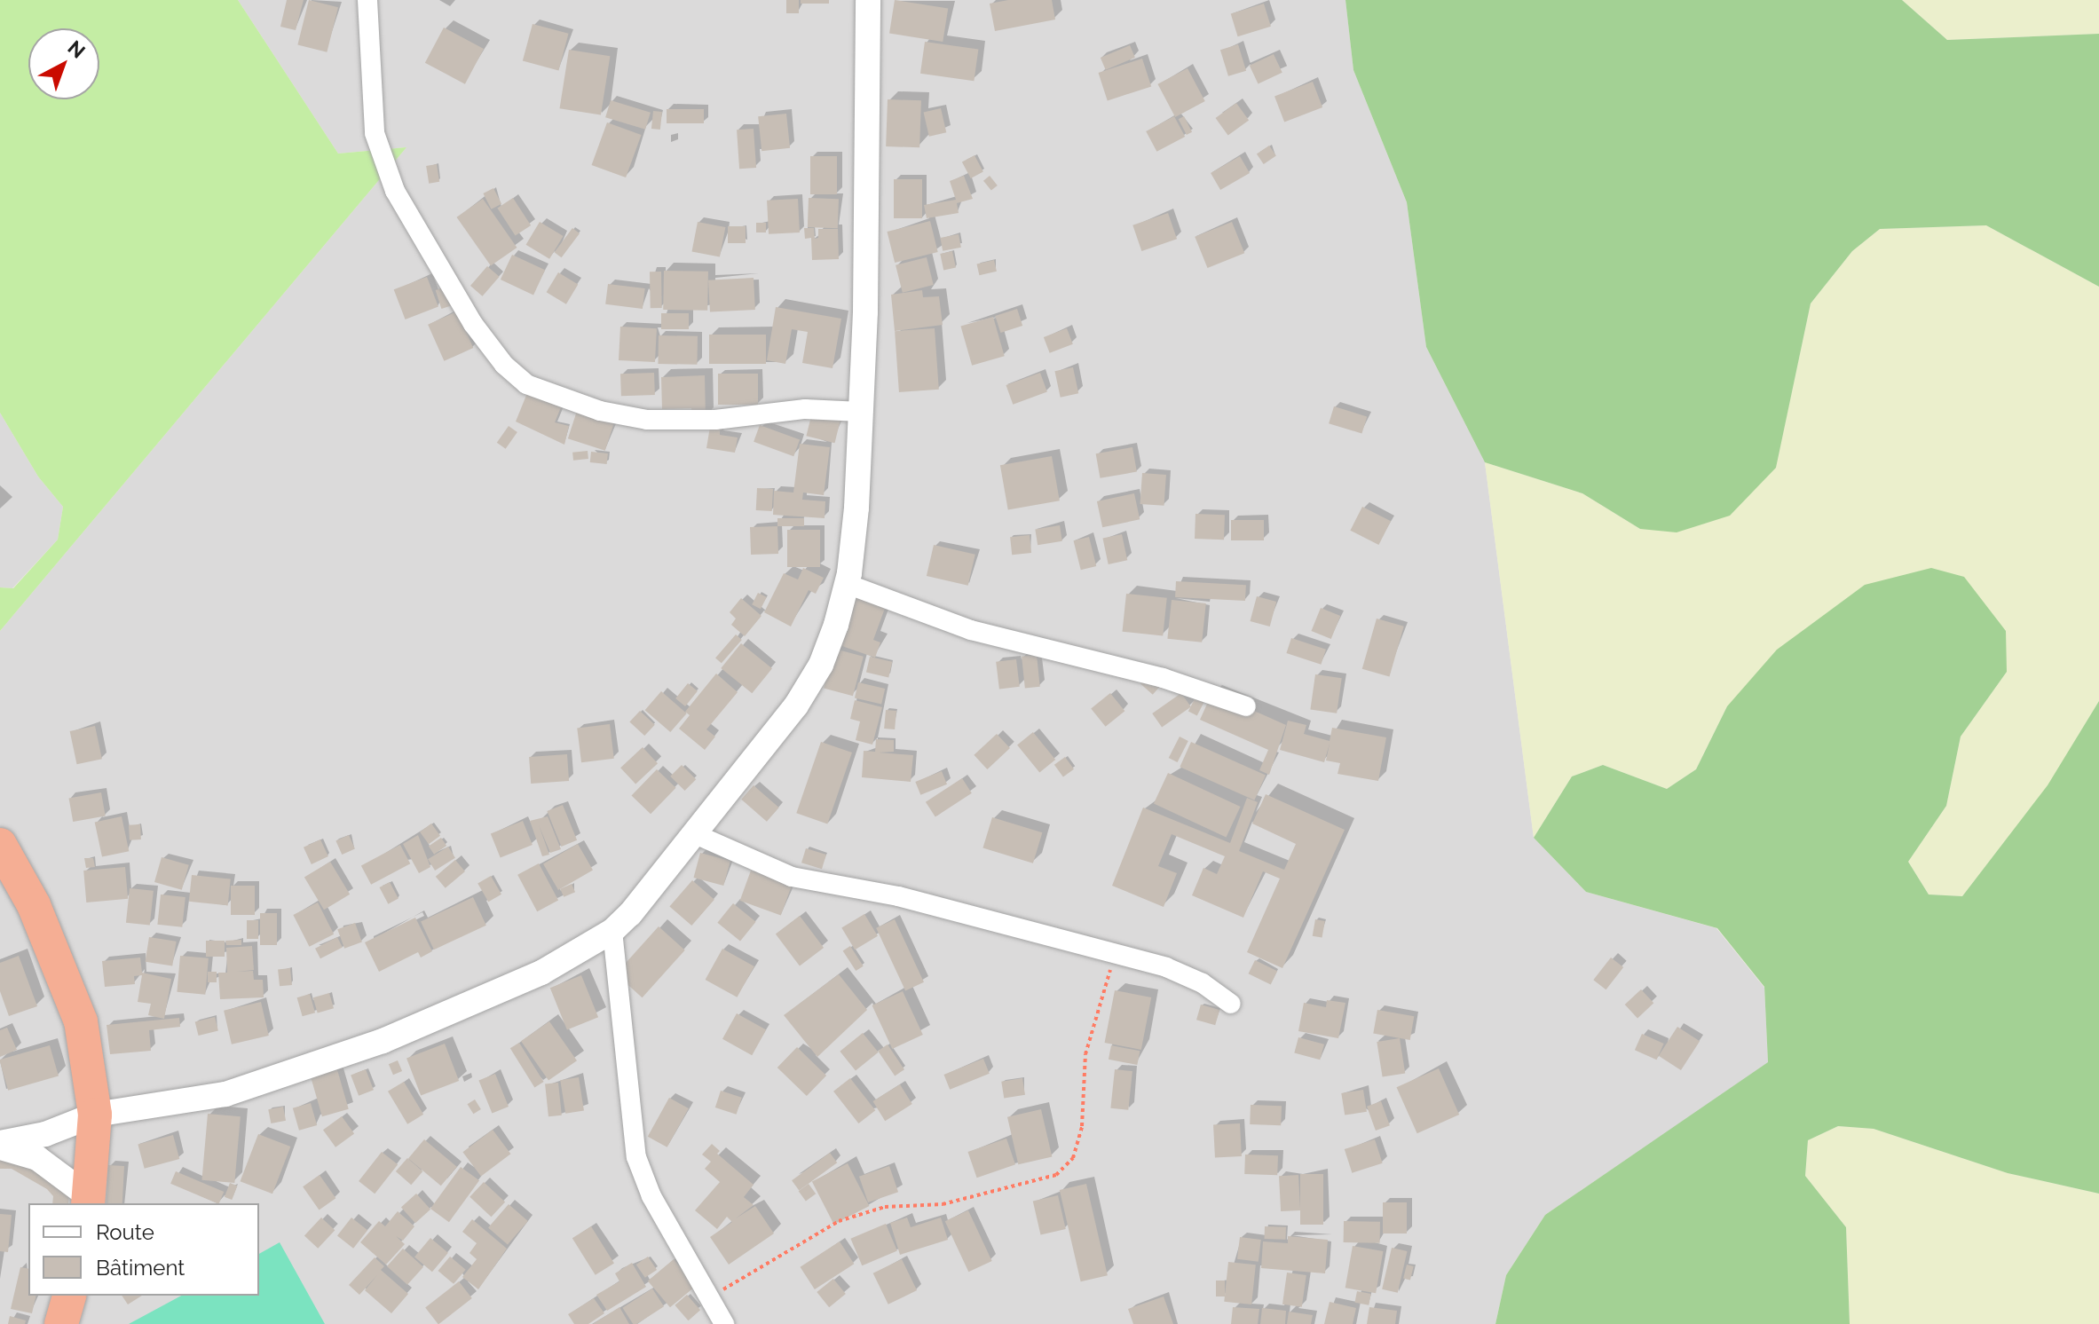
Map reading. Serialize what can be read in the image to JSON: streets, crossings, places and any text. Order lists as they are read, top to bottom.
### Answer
{
  "legend": ["Route", "Bâtiment"],
  "north": "top right"
}
